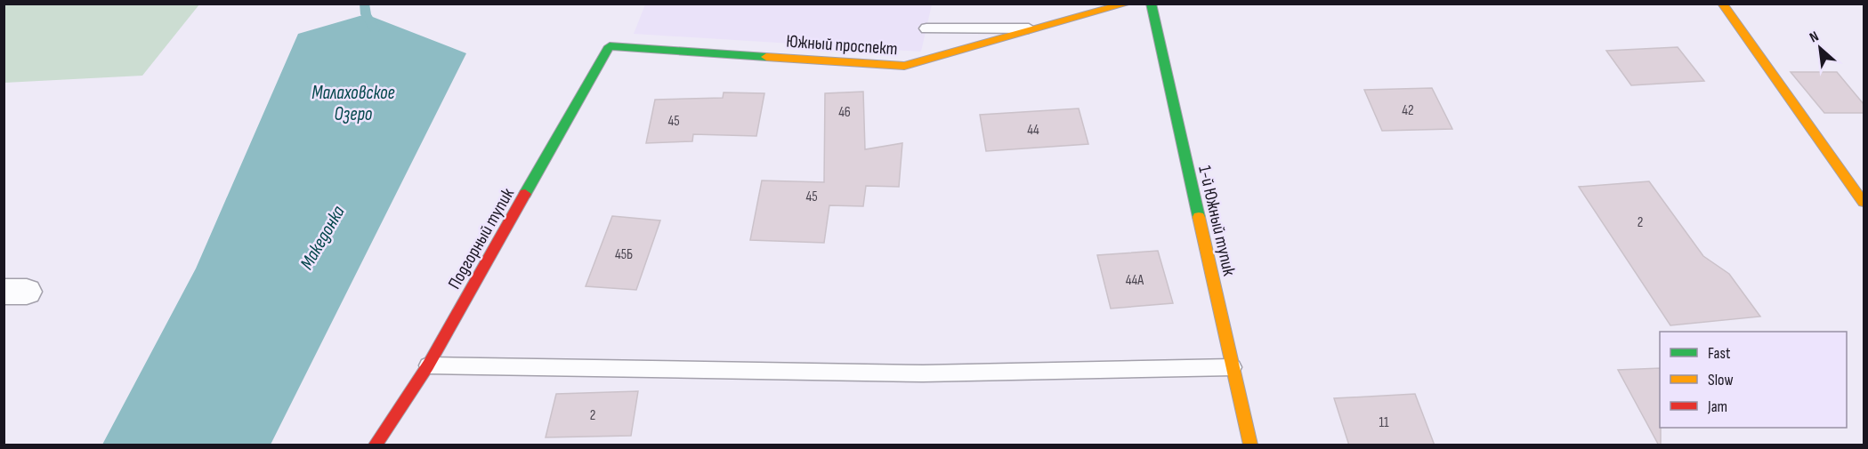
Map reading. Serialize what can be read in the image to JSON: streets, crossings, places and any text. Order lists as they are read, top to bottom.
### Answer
{
  "streets": {
    "street": ["Южный проспект", "1-й Южный тупик", "Подгорный тупик"]
  },
  "crossings": [
    ["Южный проспект", "Подгорный тупик"]
  ],
  "water": ["Малаховское Озеро", "Македонка"],
  "house_numbers": [
    "42",
    "46",
    "45",
    "44",
    "45",
    "2",
    "45Б",
    "44А",
    "2",
    "11"
  ],
  "legend": ["Fast", "Slow", "Jam"],
  "north": "top left"
}
